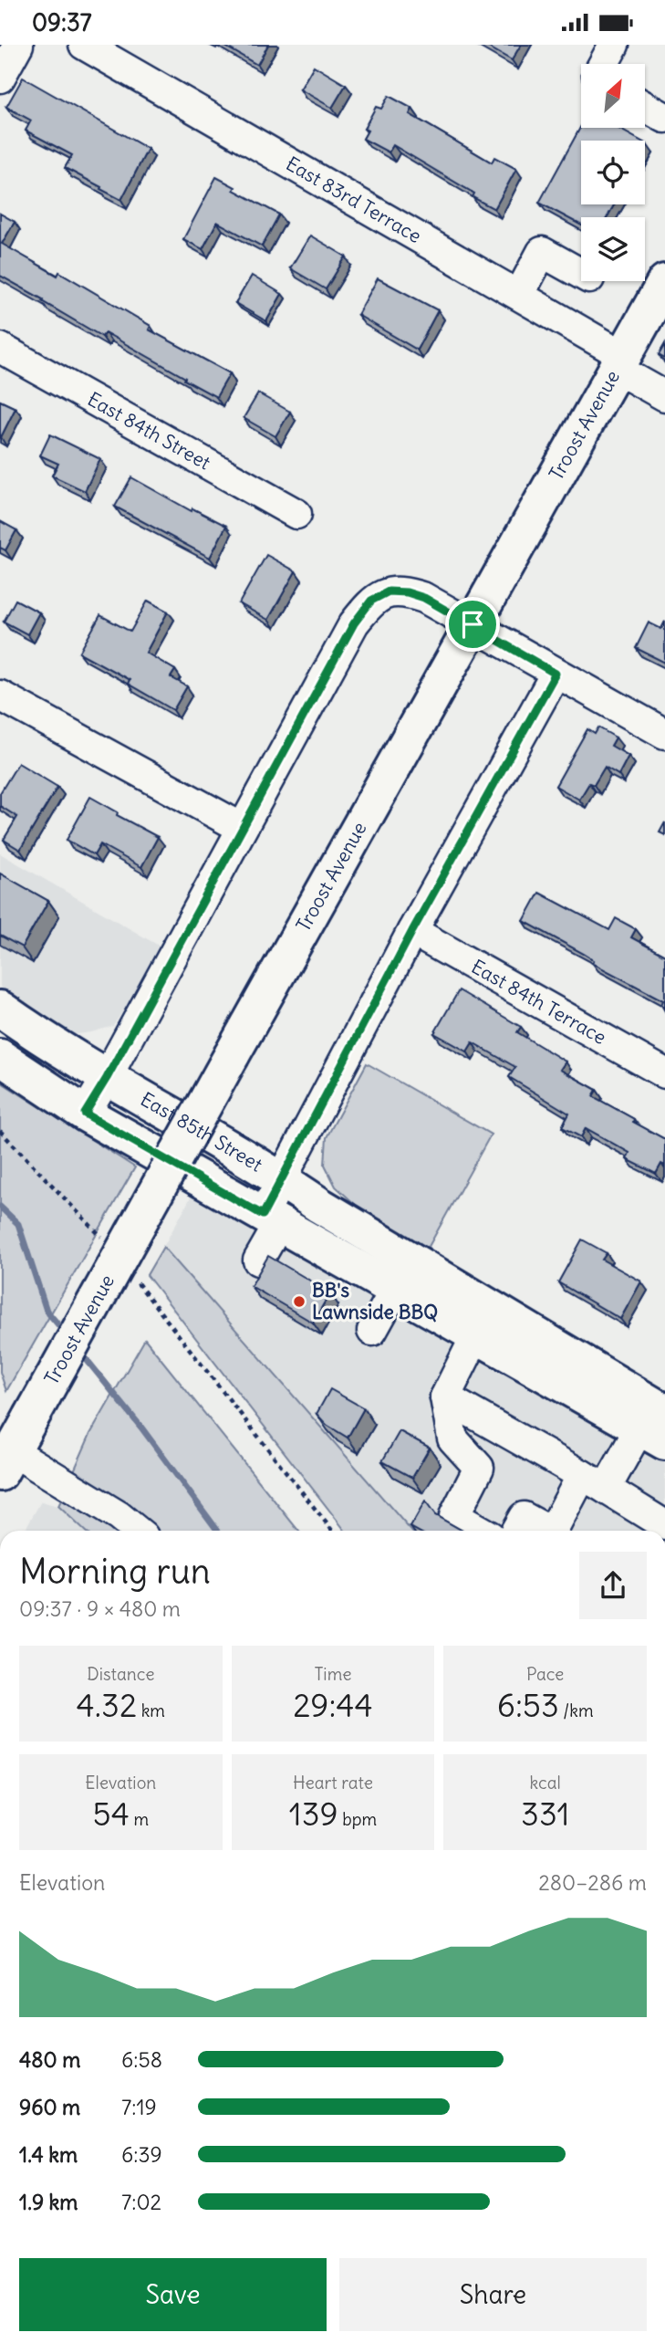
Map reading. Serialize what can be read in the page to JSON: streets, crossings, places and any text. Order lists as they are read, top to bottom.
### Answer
{
  "streets": {
    "main road": ["Troost Avenue", "East 85th Street"],
    "street": ["East 83rd Terrace", "East 84th Street", "East 84th Terrace"]
  },
  "crossings": [
    ["East 83rd Terrace", "Troost Avenue"]
  ],
  "places": ["BB's Lawnside BBQ"],
  "north": "top right",
  "page": {
    "status": "09:37",
    "heading": ["Morning run", "09:37 · 9 × 480 m"],
    "stats": [
      ["Distance", "4.32 km"],
      ["Time", "29:44"],
      ["Pace", "6:53 /km"],
      ["Elevation", "54 m"],
      ["Heart rate", "139 bpm"],
      ["kcal", "331"]
    ],
    "chart": ["Elevation", "280–286 m"],
    "list": [
      {
        "name": "480 m",
        "note": "6:58"
      },
      {
        "name": "960 m",
        "note": "7:19"
      },
      {
        "name": "1.4 km",
        "note": "6:39"
      },
      {
        "name": "1.9 km",
        "note": "7:02"
      }
    ],
    "buttons": ["Save", "Share"]
  }
}
